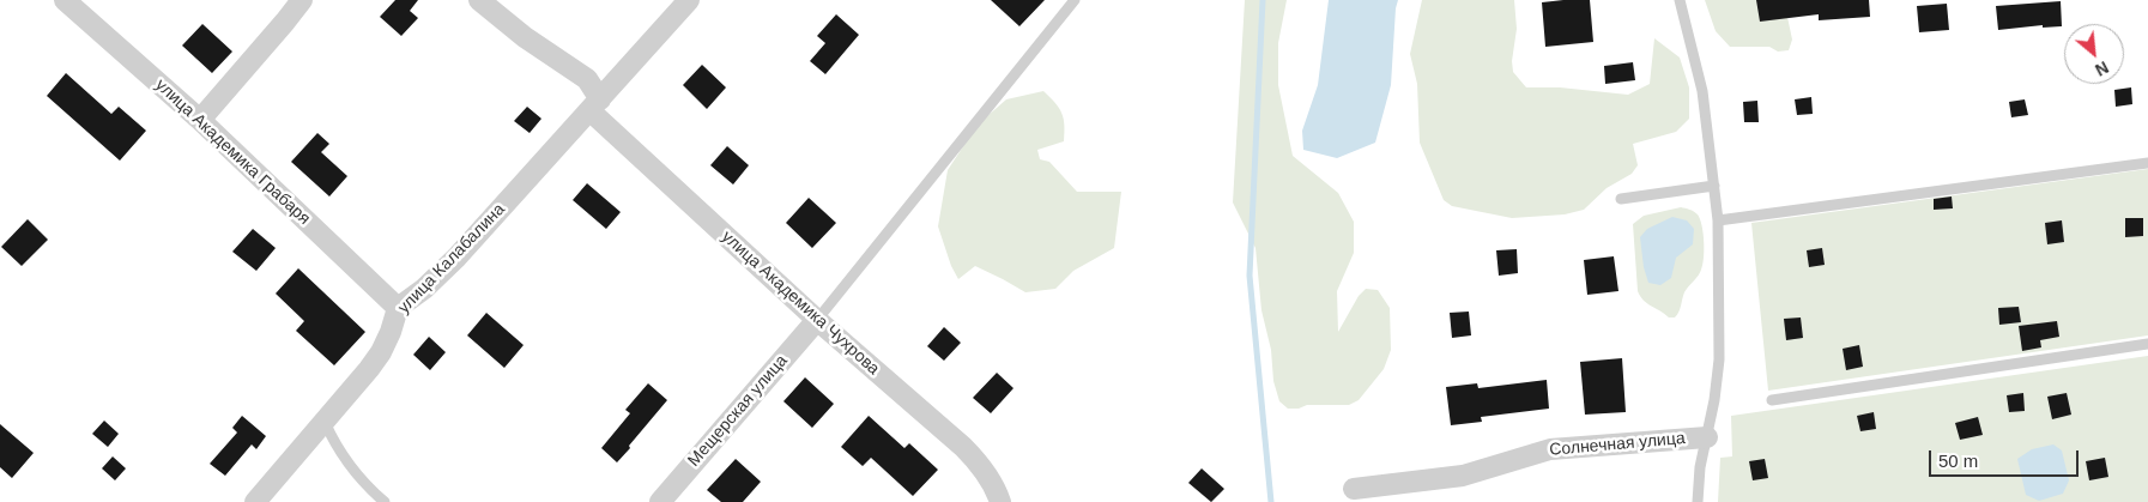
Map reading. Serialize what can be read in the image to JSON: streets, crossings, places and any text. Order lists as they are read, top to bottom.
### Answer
{
  "streets": {
    "street": [
      "улица Академика Грабаря",
      "улица Калабалина",
      "улица Академика Чухрова",
      "Мещерская улица",
      "Солнечная улица"
    ]
  },
  "crossings": [
    ["улица Академика Грабаря", "улица Калабалина"],
    ["улица Калабалина", "улица Академика Чухрова"],
    ["улица Академика Чухрова", "Мещерская улица"]
  ],
  "scale_bar": "50 m",
  "north": "bottom right"
}
